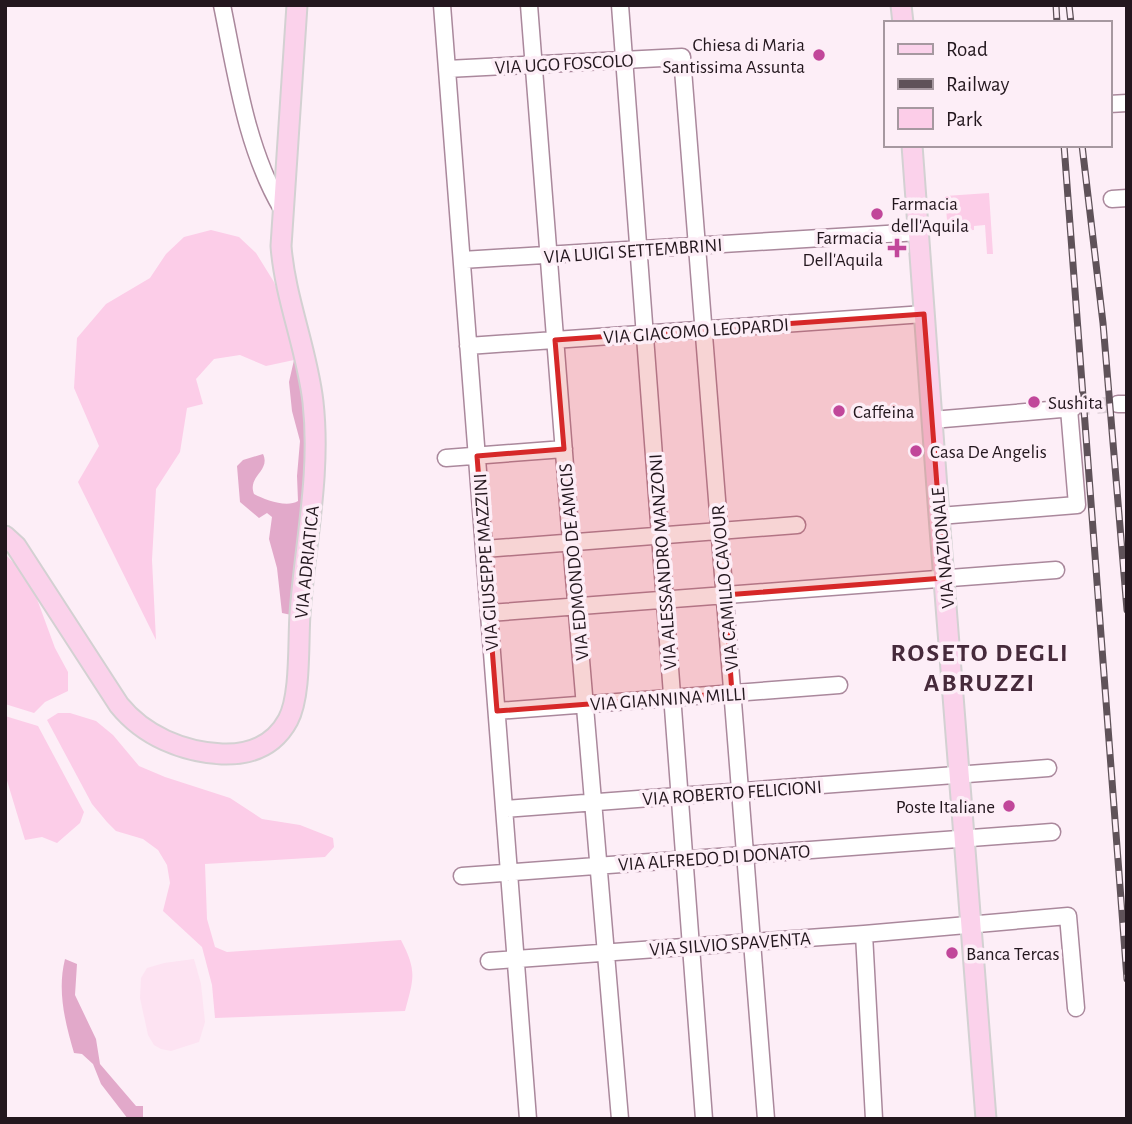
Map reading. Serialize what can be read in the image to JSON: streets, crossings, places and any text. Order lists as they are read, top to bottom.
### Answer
{
  "streets": {
    "main road": ["VIA NAZIONALE", "VIA ADRIATICA"],
    "street": [
      "VIA UGO FOSCOLO",
      "VIA LUIGI SETTEMBRINI",
      "VIA GIACOMO LEOPARDI",
      "VIA GIUSEPPE MAZZINI",
      "VIA EDMONDO DE AMICIS",
      "VIA ALESSANDRO MANZONI",
      "VIA CAMILLO CAVOUR",
      "VIA GIANNINA MILLI",
      "VIA ROBERTO FELICIONI",
      "VIA ALFREDO DI DONATO",
      "VIA SILVIO SPAVENTA"
    ]
  },
  "crossings": [
    ["VIA UGO FOSCOLO", "VIA GIUSEPPE MAZZINI"],
    ["VIA UGO FOSCOLO", "VIA EDMONDO DE AMICIS"],
    ["VIA UGO FOSCOLO", "VIA ALESSANDRO MANZONI"],
    ["VIA UGO FOSCOLO", "VIA CAMILLO CAVOUR"],
    ["VIA LUIGI SETTEMBRINI", "VIA NAZIONALE"],
    ["VIA LUIGI SETTEMBRINI", "VIA GIUSEPPE MAZZINI"],
    ["VIA LUIGI SETTEMBRINI", "VIA EDMONDO DE AMICIS"],
    ["VIA LUIGI SETTEMBRINI", "VIA ALESSANDRO MANZONI"],
    ["VIA LUIGI SETTEMBRINI", "VIA CAMILLO CAVOUR"],
    ["VIA GIACOMO LEOPARDI", "VIA NAZIONALE"],
    ["VIA GIACOMO LEOPARDI", "VIA GIUSEPPE MAZZINI"],
    ["VIA GIACOMO LEOPARDI", "VIA EDMONDO DE AMICIS"],
    ["VIA GIACOMO LEOPARDI", "VIA ALESSANDRO MANZONI"],
    ["VIA GIACOMO LEOPARDI", "VIA CAMILLO CAVOUR"],
    ["VIA NAZIONALE", "VIA ROBERTO FELICIONI"],
    ["VIA NAZIONALE", "VIA ALFREDO DI DONATO"],
    ["VIA NAZIONALE", "VIA SILVIO SPAVENTA"],
    ["VIA GIUSEPPE MAZZINI", "VIA GIANNINA MILLI"],
    ["VIA GIUSEPPE MAZZINI", "VIA ROBERTO FELICIONI"],
    ["VIA GIUSEPPE MAZZINI", "VIA ALFREDO DI DONATO"],
    ["VIA GIUSEPPE MAZZINI", "VIA SILVIO SPAVENTA"],
    ["VIA EDMONDO DE AMICIS", "VIA GIANNINA MILLI"],
    ["VIA EDMONDO DE AMICIS", "VIA ROBERTO FELICIONI"],
    ["VIA EDMONDO DE AMICIS", "VIA ALFREDO DI DONATO"],
    ["VIA EDMONDO DE AMICIS", "VIA SILVIO SPAVENTA"],
    ["VIA ALESSANDRO MANZONI", "VIA GIANNINA MILLI"],
    ["VIA ALESSANDRO MANZONI", "VIA ROBERTO FELICIONI"],
    ["VIA ALESSANDRO MANZONI", "VIA ALFREDO DI DONATO"],
    ["VIA ALESSANDRO MANZONI", "VIA SILVIO SPAVENTA"],
    ["VIA CAMILLO CAVOUR", "VIA GIANNINA MILLI"],
    ["VIA CAMILLO CAVOUR", "VIA ROBERTO FELICIONI"],
    ["VIA CAMILLO CAVOUR", "VIA ALFREDO DI DONATO"],
    ["VIA CAMILLO CAVOUR", "VIA SILVIO SPAVENTA"]
  ],
  "districts": ["ROSETO DEGLI ABRUZZI"],
  "places": {
    "other": [
      "Chiesa di Maria Santissima Assunta",
      "Farmacia dell'Aquila",
      "Sushita",
      "Caffeina",
      "Casa De Angelis",
      "Poste Italiane",
      "Banca Tercas"
    ],
    "health": ["Farmacia Dell'Aquila"]
  },
  "legend": ["Road", "Railway", "Park"]
}
